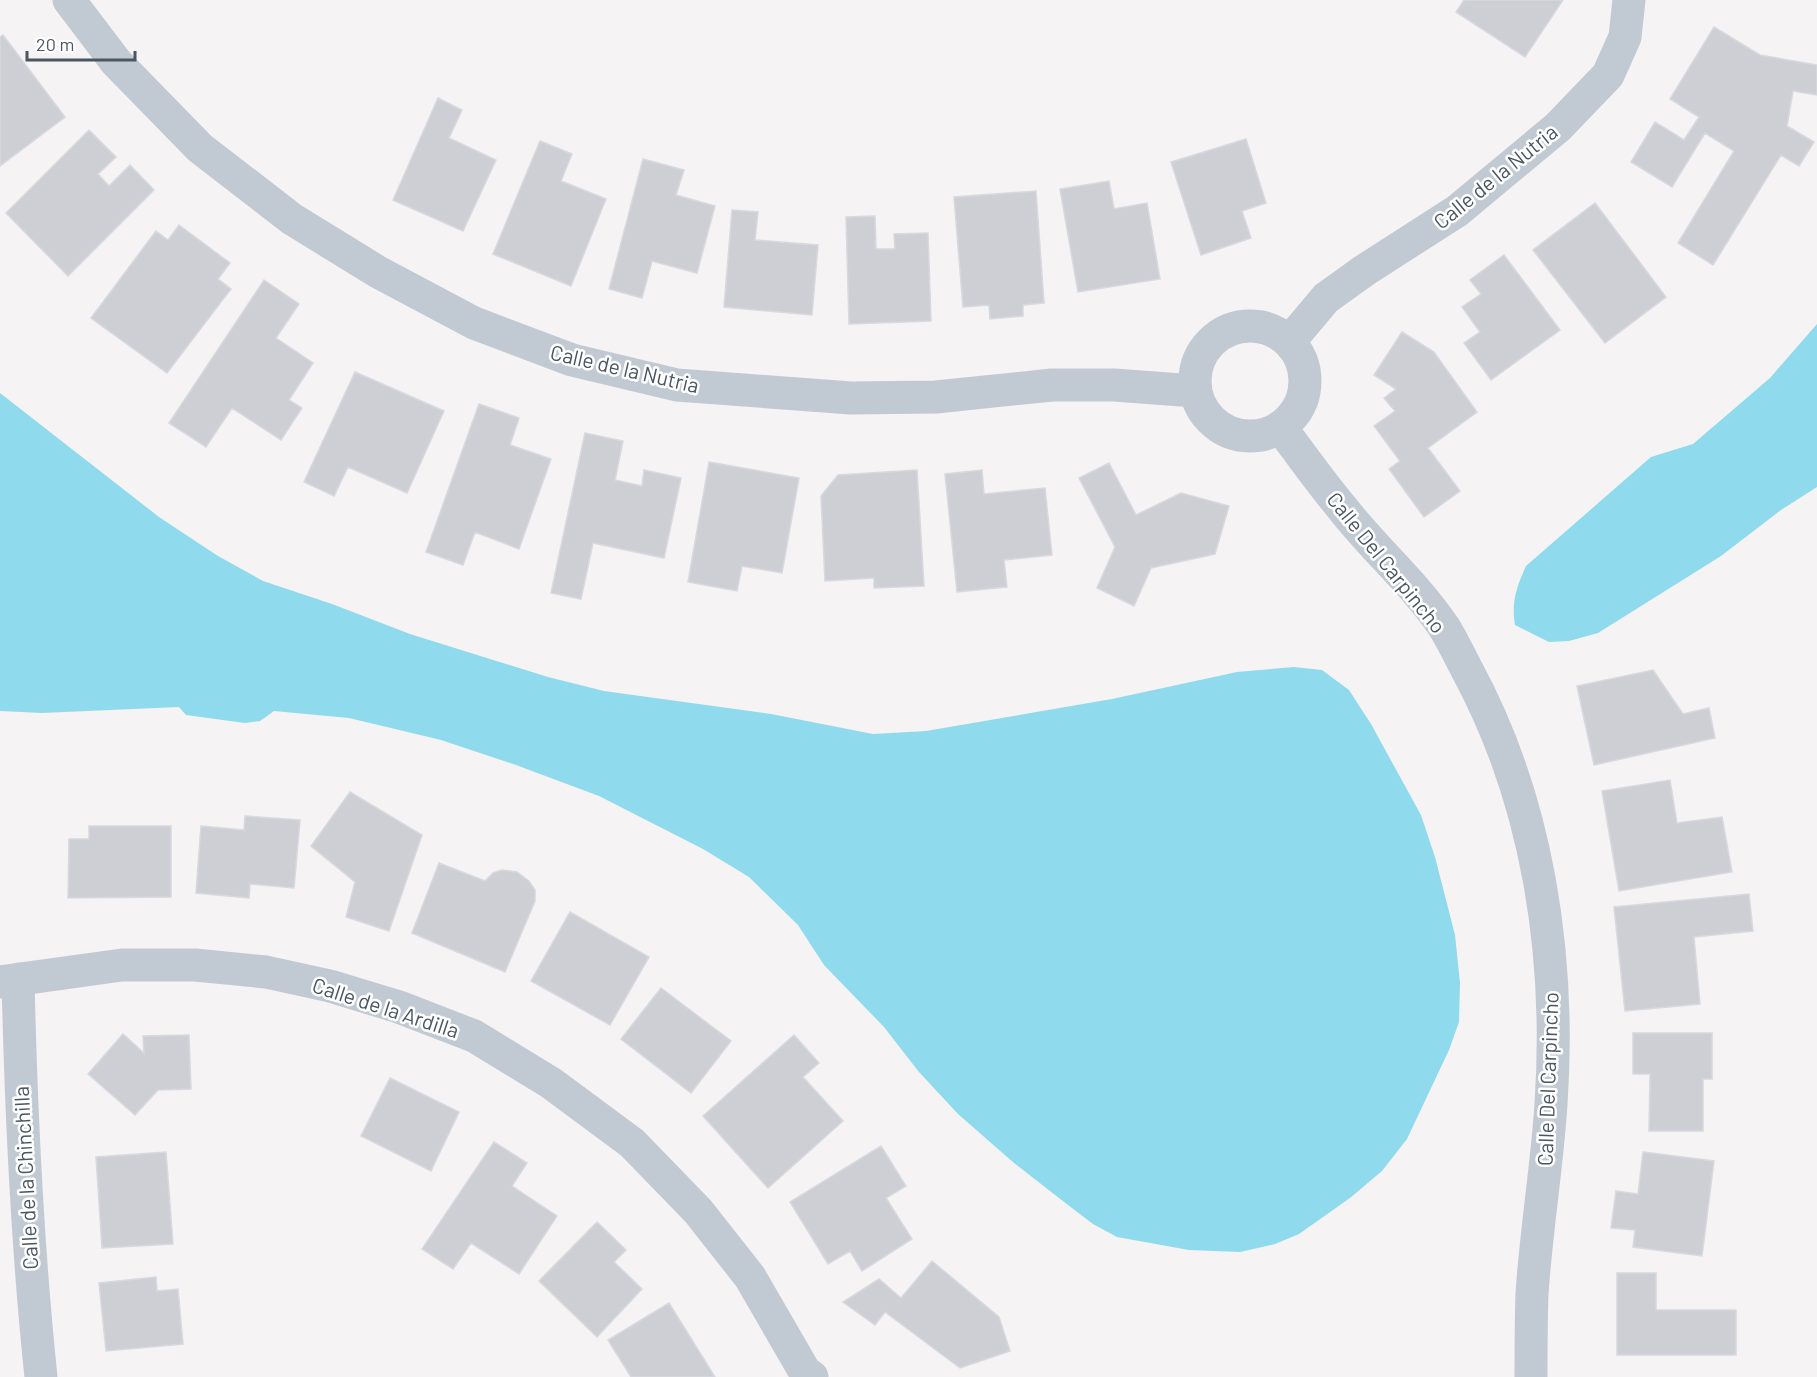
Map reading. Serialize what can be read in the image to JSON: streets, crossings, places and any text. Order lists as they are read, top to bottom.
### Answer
{
  "streets": {
    "street": [
      "Calle de la Nutria",
      "Calle Del Carpincho",
      "Calle de la Ardilla",
      "Calle de la Chinchilla"
    ]
  },
  "crossings": [
    ["Calle de la Nutria", "Calle Del Carpincho"],
    ["Calle de la Ardilla", "Calle de la Chinchilla"]
  ],
  "scale_bar": "20 m"
}
